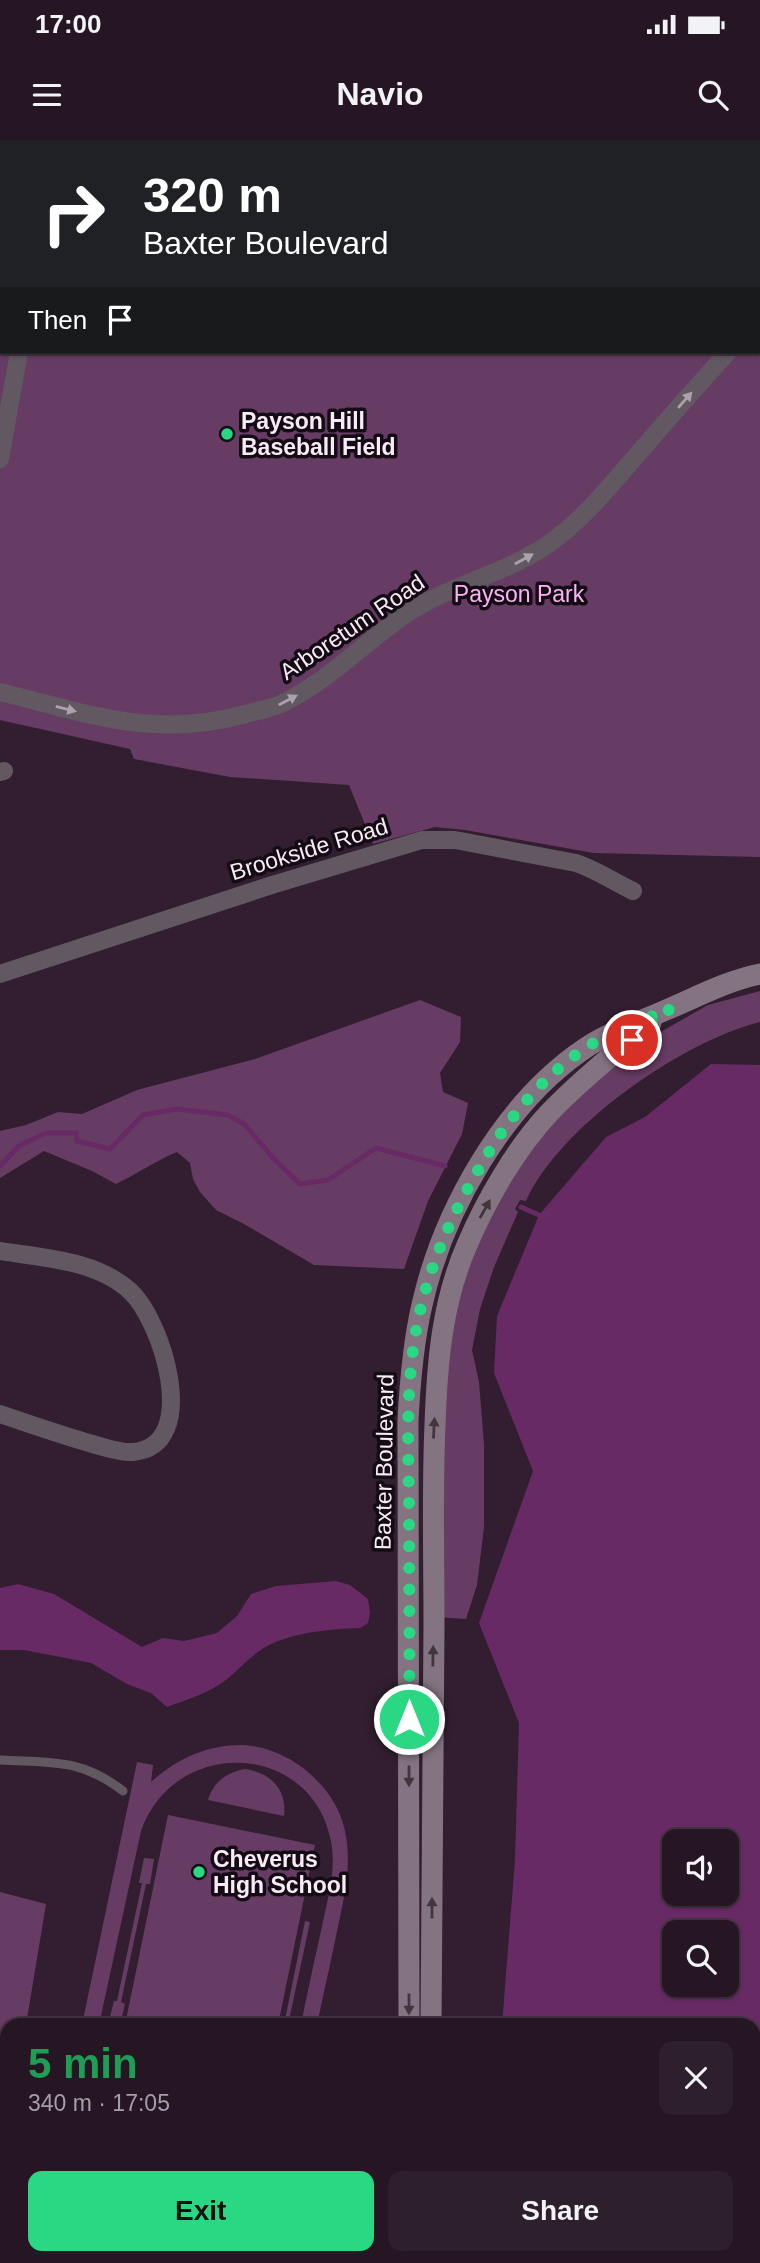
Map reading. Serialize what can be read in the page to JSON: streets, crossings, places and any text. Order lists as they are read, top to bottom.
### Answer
{
  "streets": {
    "street": ["Arboretum Road", "Brookside Road", "Baxter Boulevard"]
  },
  "one_way": ["Arboretum Road"],
  "parks": ["Payson Park"],
  "places": ["Payson Hill Baseball Field", "Cheverus High School"],
  "page": {
    "status": "17:00",
    "header": "Navio",
    "turn": ["320 m", "Baxter Boulevard"],
    "then": "Then",
    "heading": ["5 min", "340 m · 17:05"],
    "buttons": ["Exit", "Share"]
  }
}
